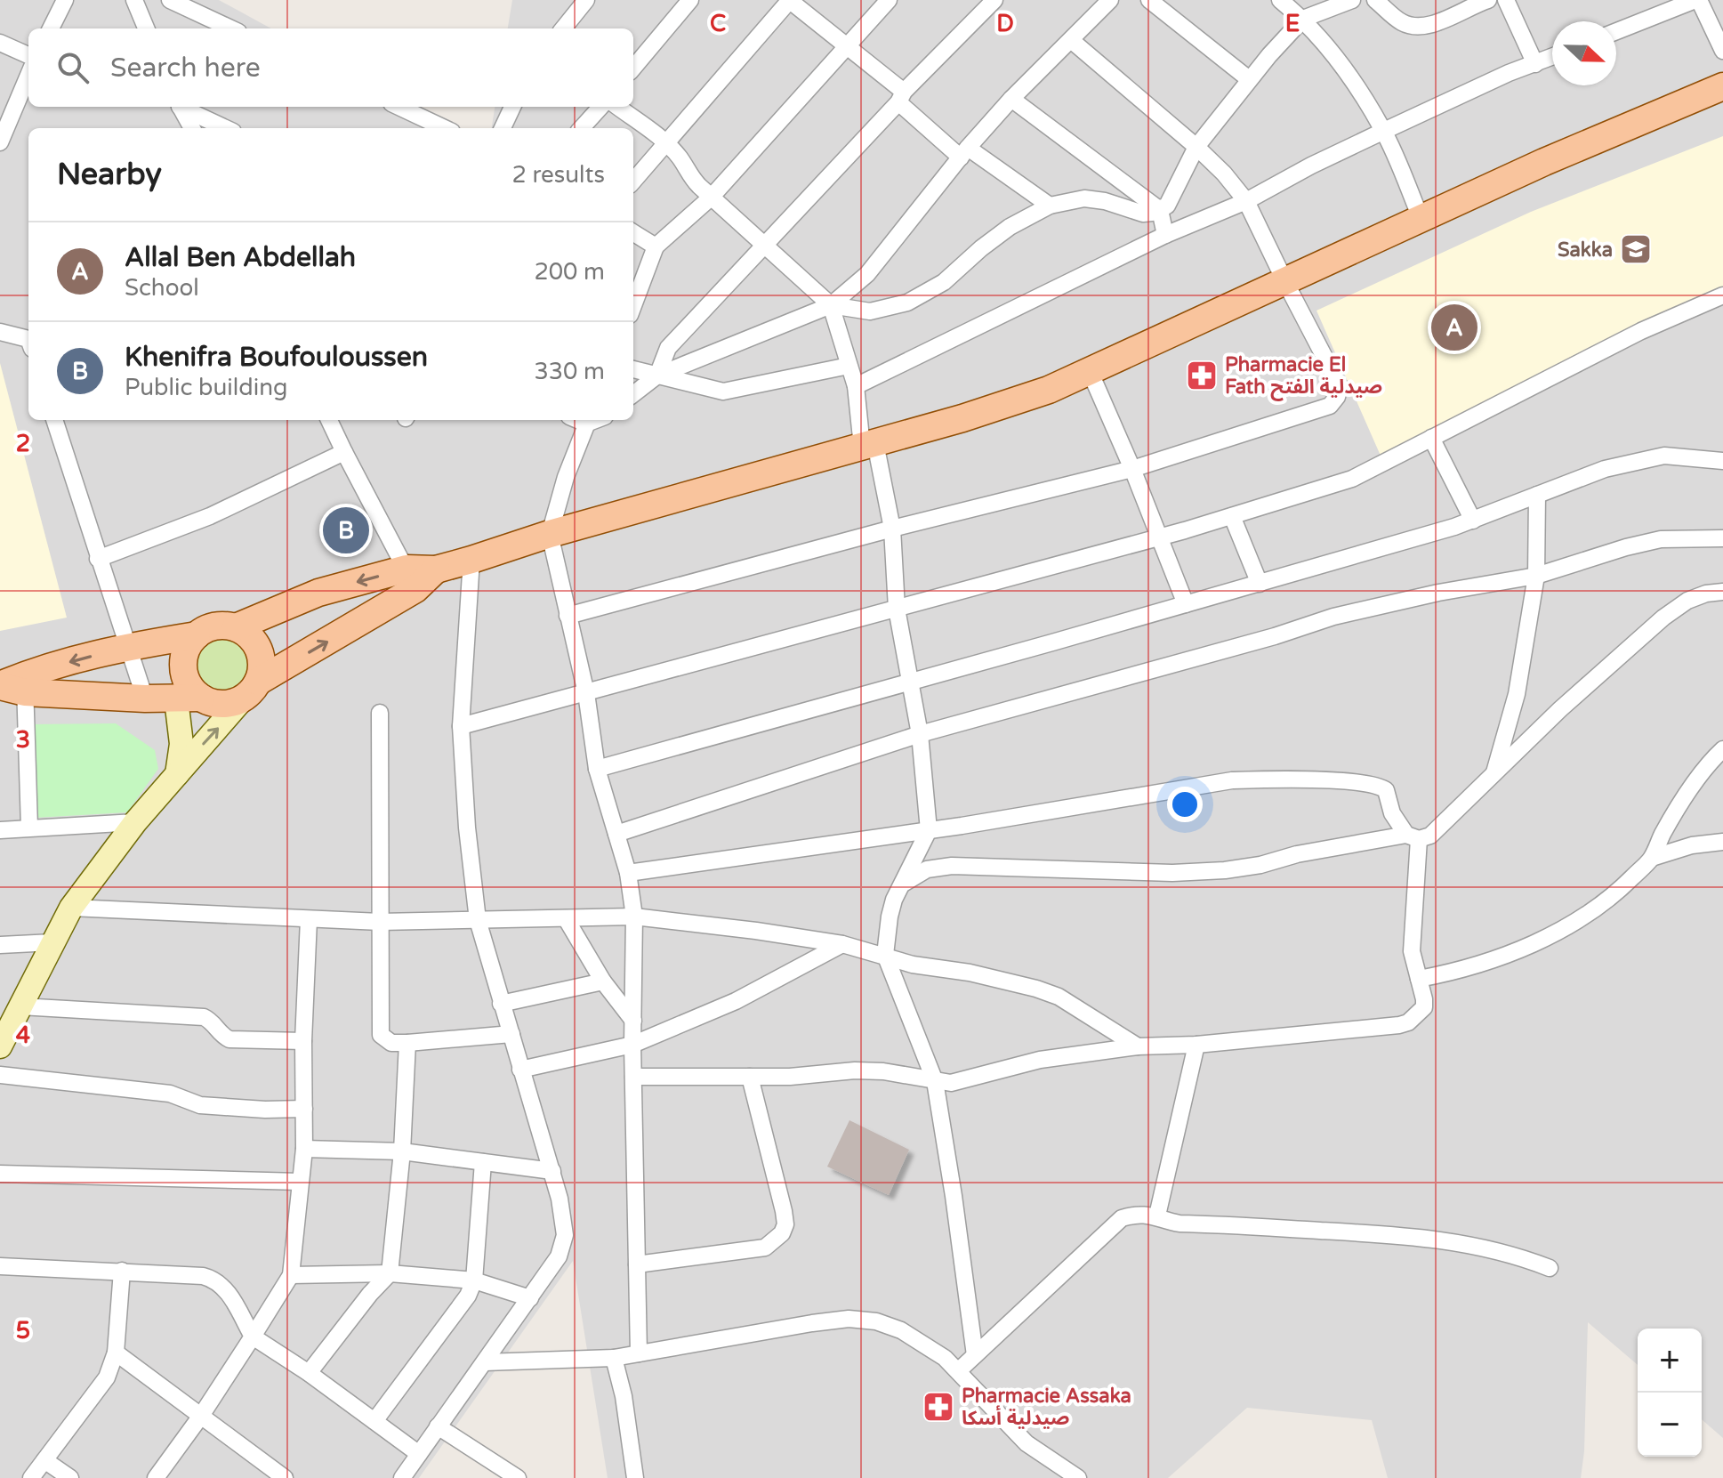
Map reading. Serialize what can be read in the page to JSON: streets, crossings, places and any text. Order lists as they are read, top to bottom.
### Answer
{
  "places": {
    "school or university": ["Sakka"],
    "pharmacy": ["Pharmacie El Fath صيدلية الفتح", "Pharmacie Assaka صيدلية أسكا"]
  },
  "north": "right",
  "page": {
    "search": "Search here",
    "heading": ["Nearby", "2 results"],
    "list": [
      {
        "mark": "A",
        "name": "Allal Ben Abdellah",
        "note": "School",
        "value": "200 m"
      },
      {
        "mark": "B",
        "name": "Khenifra Boufouloussen",
        "note": "Public building",
        "value": "330 m"
      }
    ],
    "pins": ["A", "B"],
    "map_buttons": ["+", "−"]
  },
  "grid": {
    "columns": ["C", "D", "E"],
    "rows": [
      "2",
      "3",
      "4",
      "5"
    ]
  }
}
